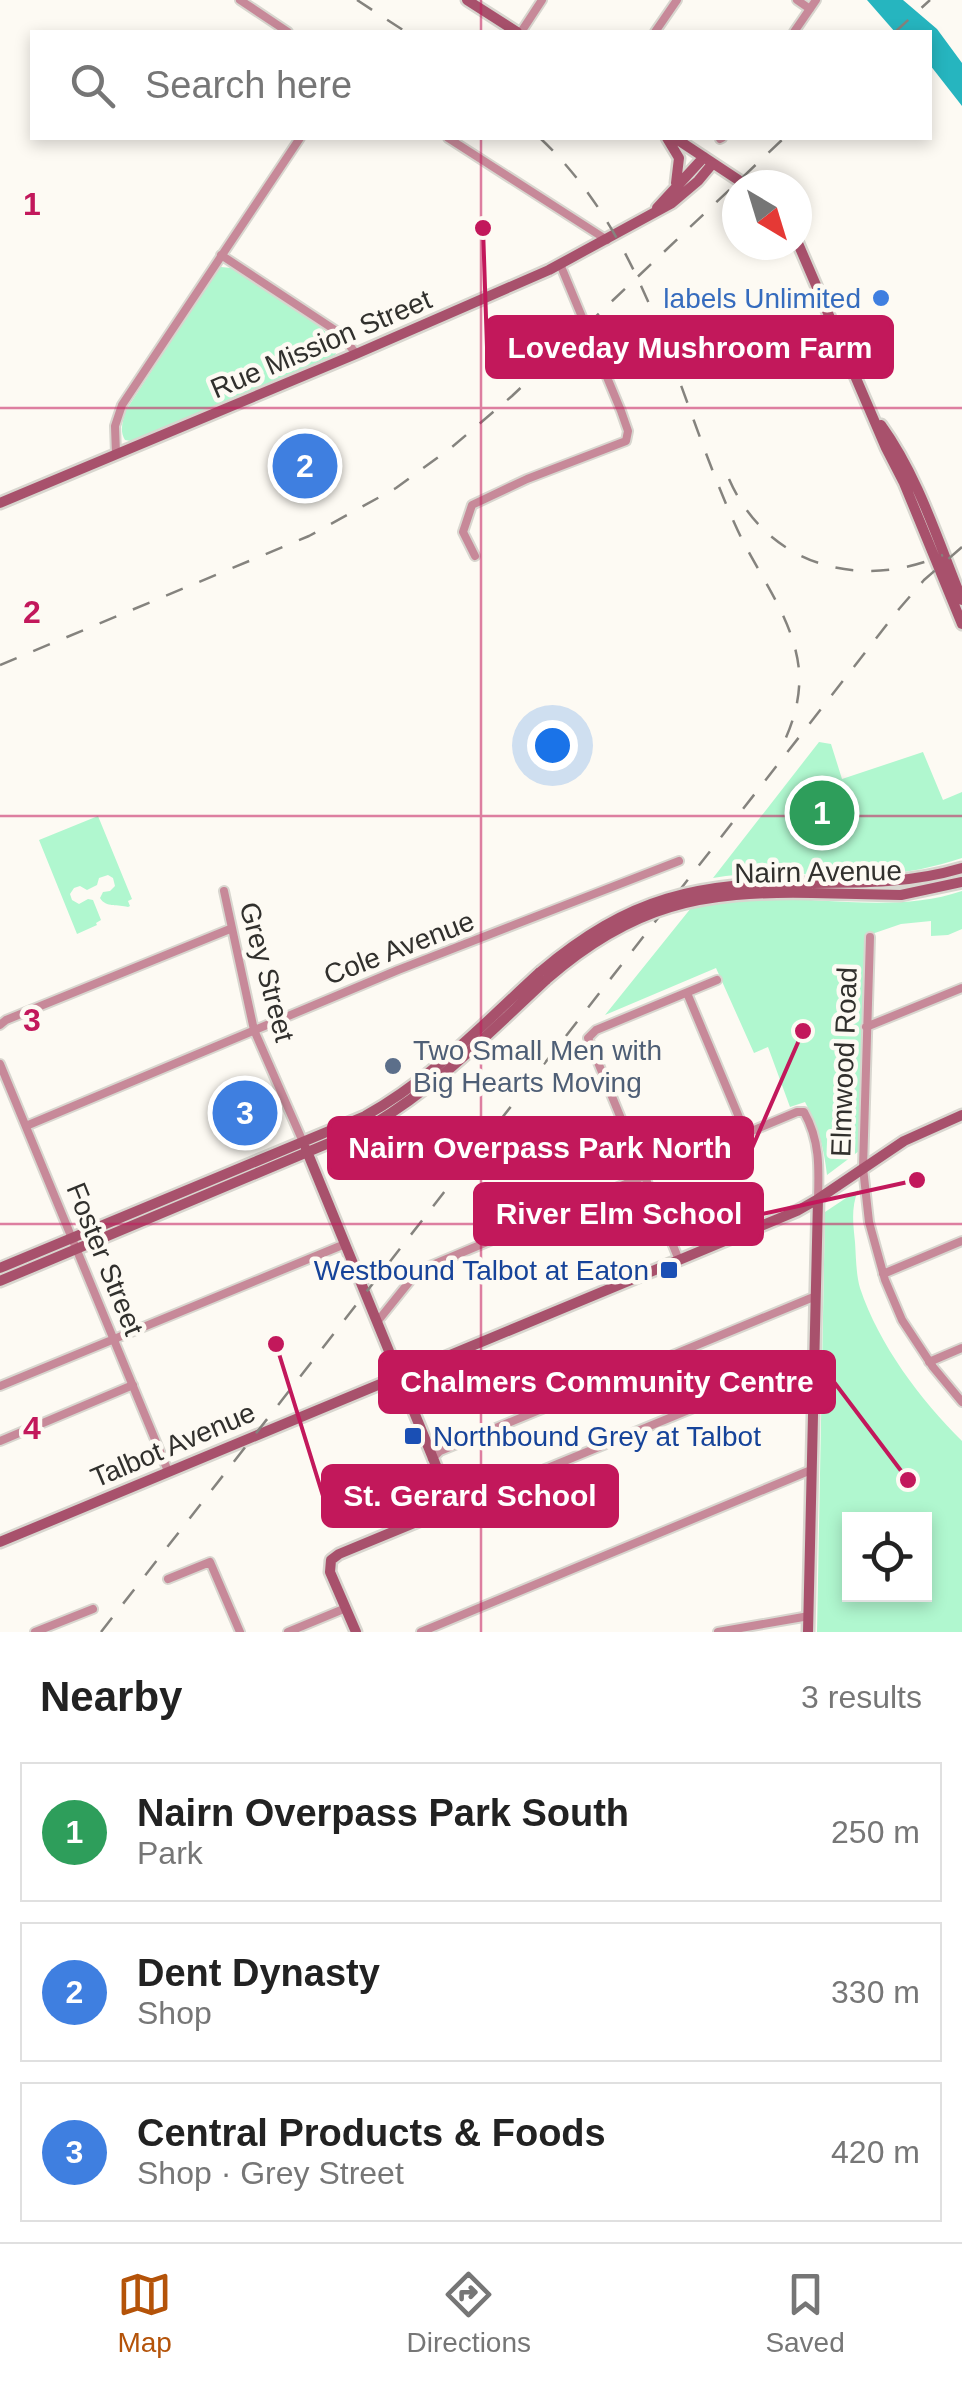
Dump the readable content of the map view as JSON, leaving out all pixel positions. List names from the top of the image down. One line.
{"streets":{"street":["Rue Mission Street","Nairn Avenue","Cole Avenue","Grey Street","Elmwood Road","Foster Street","Talbot Avenue"]},"crossings":[["Nairn Avenue","Grey Street"],["Nairn Avenue","Foster Street"],["Cole Avenue","Grey Street"],["Cole Avenue","Foster Street"],["Grey Street","Talbot Avenue"],["Elmwood Road","Talbot Avenue"],["Foster Street","Talbot Avenue"]],"places":{"other":["Loveday Mushroom Farm","labels Unlimited","Nairn Overpass Park North","Two Small Men with Big Hearts Moving","River Elm School","St. Gerard School","Chalmers Community Centre"],"transit":["Westbound Talbot at Eaton","Northbound Grey at Talbot"]},"north":"bottom right","page":{"search":"Search here","pins":["2","1","3"],"heading":["Nearby","3 results"],"list":[{"mark":"1","name":"Nairn Overpass Park South","note":"Park","value":"250 m"},{"mark":"2","name":"Dent Dynasty","note":"Shop","value":"330 m"},{"mark":"3","name":"Central Products & Foods","note":"Shop · Grey Street","value":"420 m"}],"nav":["Map","Directions","Saved"]},"grid":{"rows":["1","2","3","4"]}}
